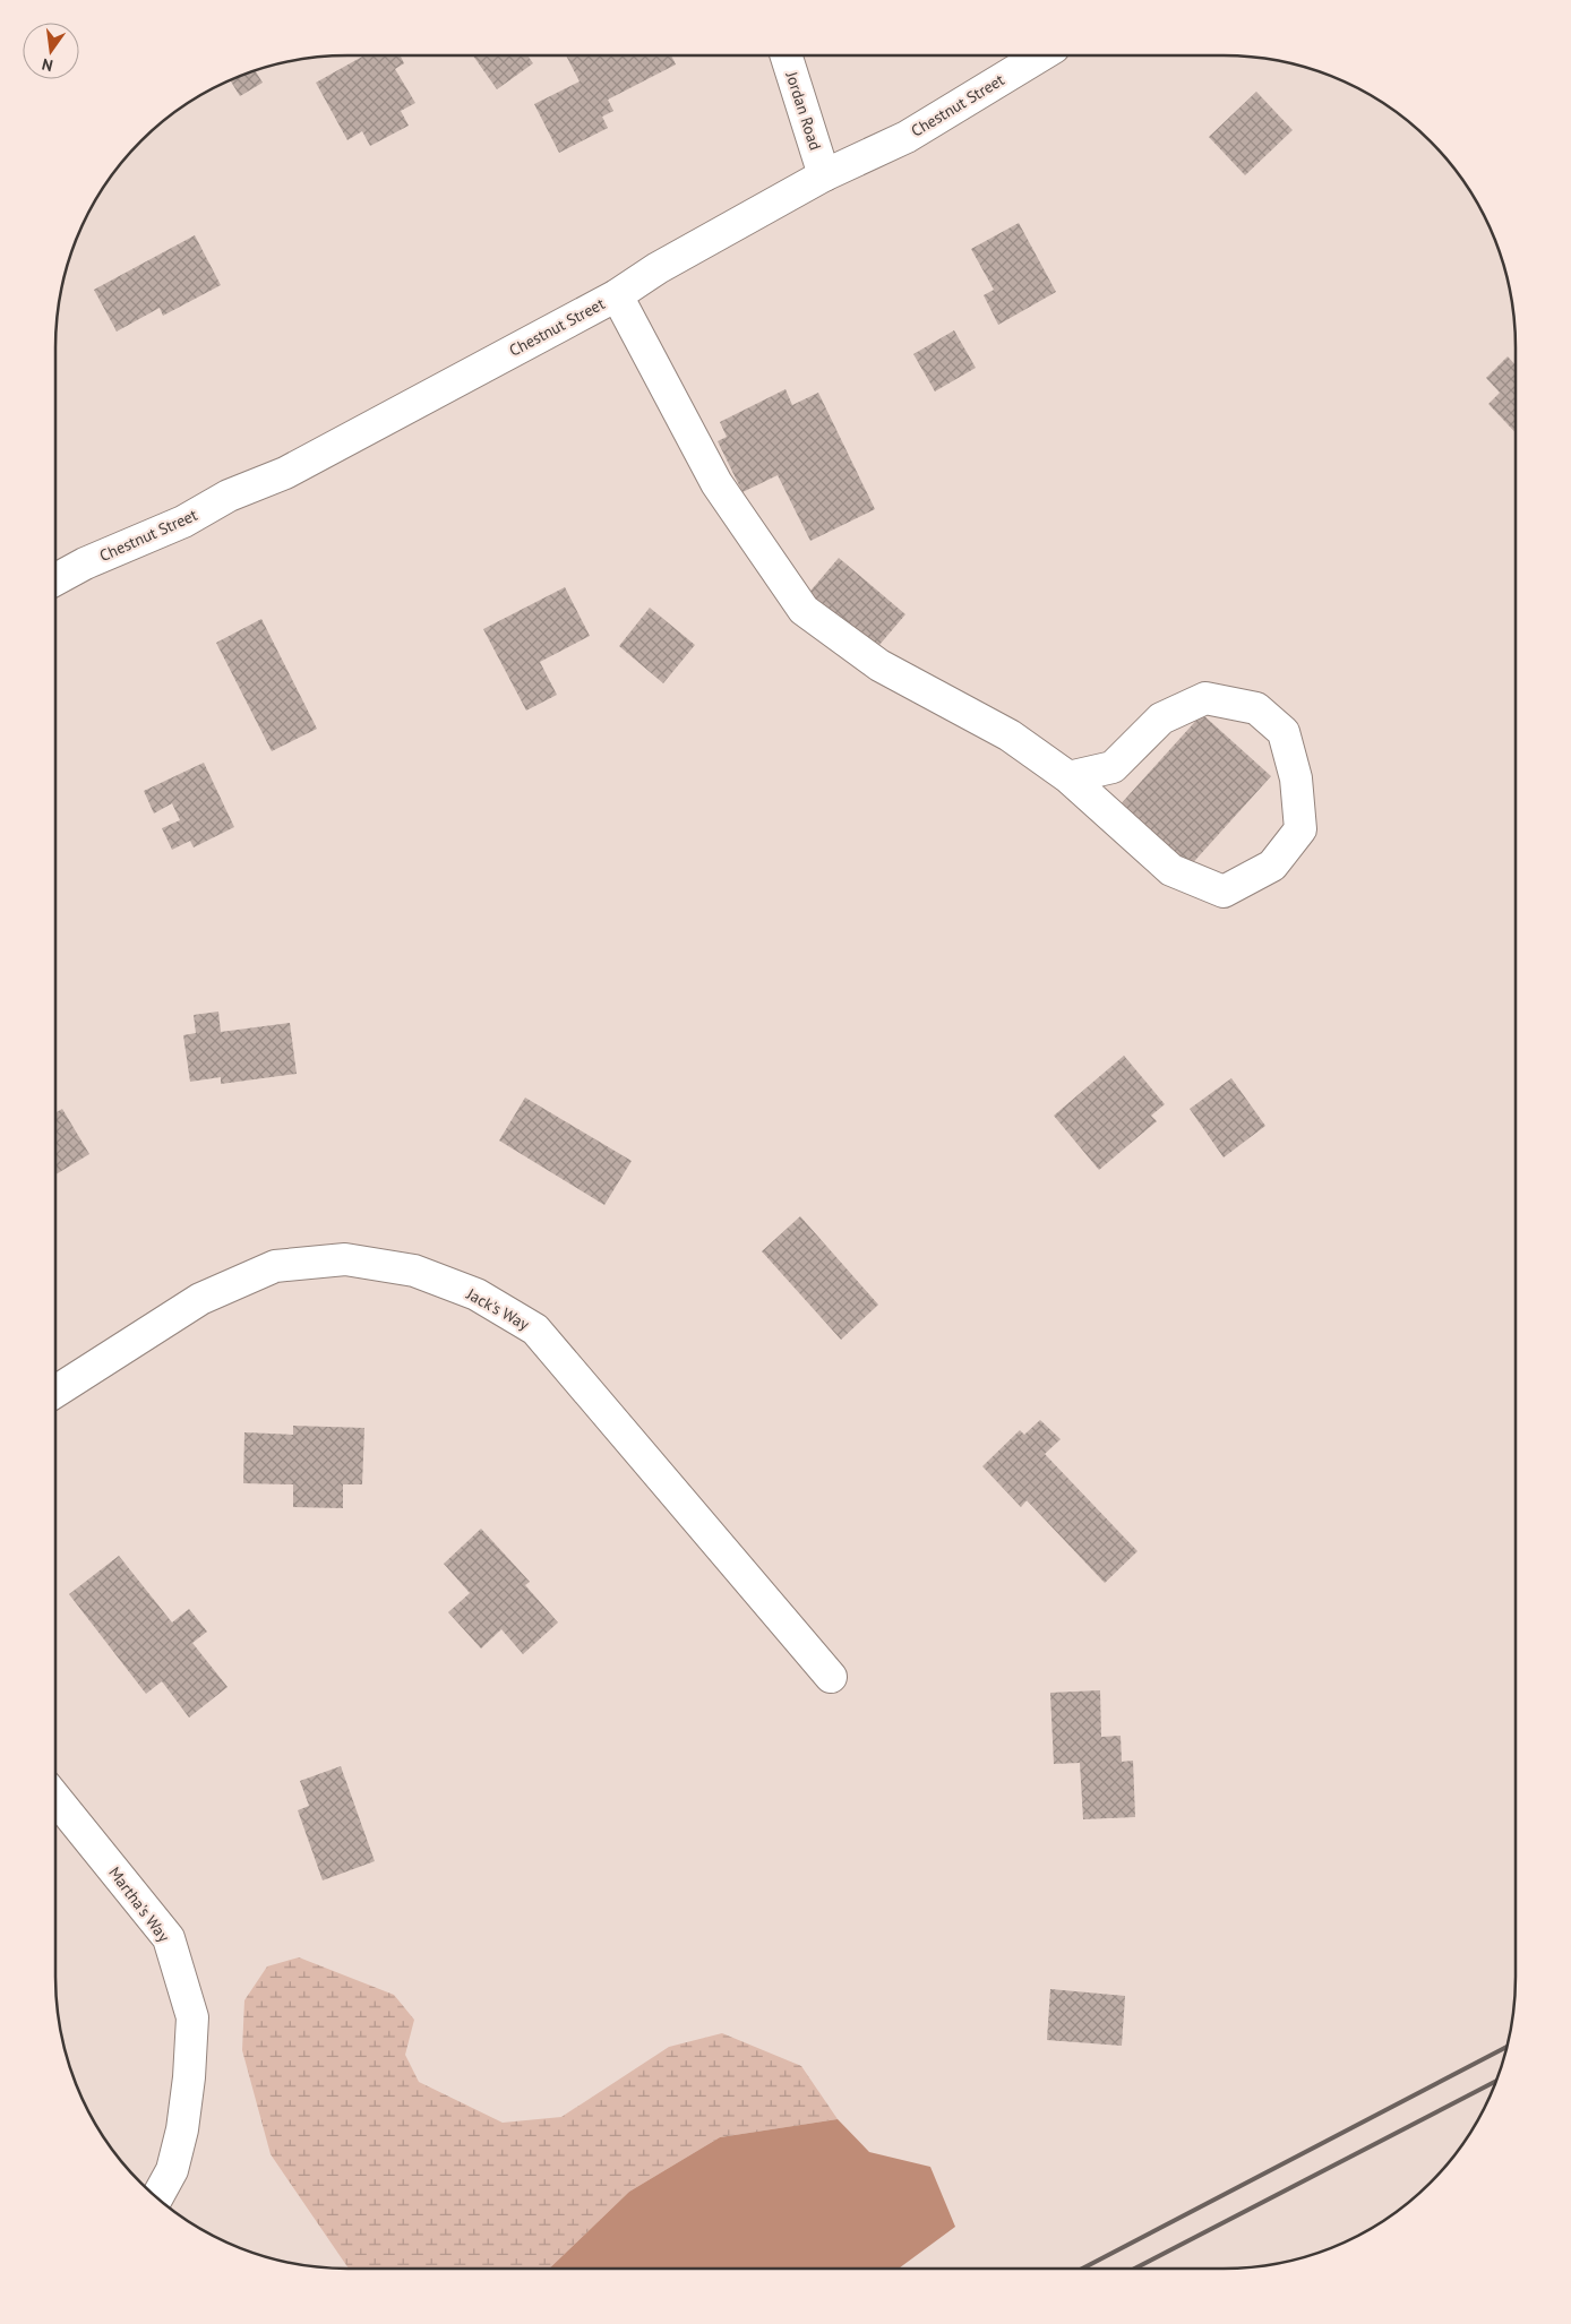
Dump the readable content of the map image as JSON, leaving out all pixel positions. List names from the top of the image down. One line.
{"streets":{"street":["Chestnut Street","Jordan Road","Jack's Way","Martha's Way"]},"crossings":[["Chestnut Street","Jordan Road"]],"north":"bottom"}
